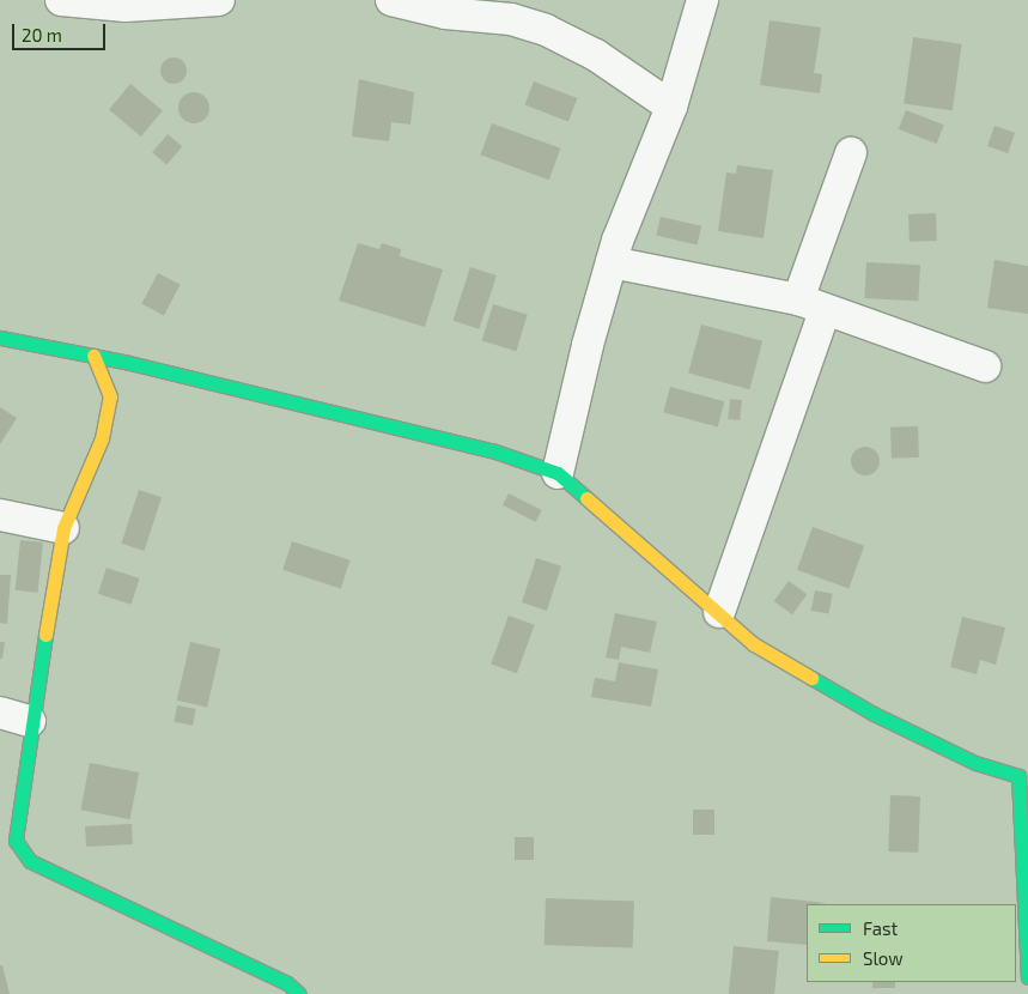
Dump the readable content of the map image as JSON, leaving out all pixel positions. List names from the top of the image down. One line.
{"legend":["Fast","Slow"],"scale_bar":"20 m"}
